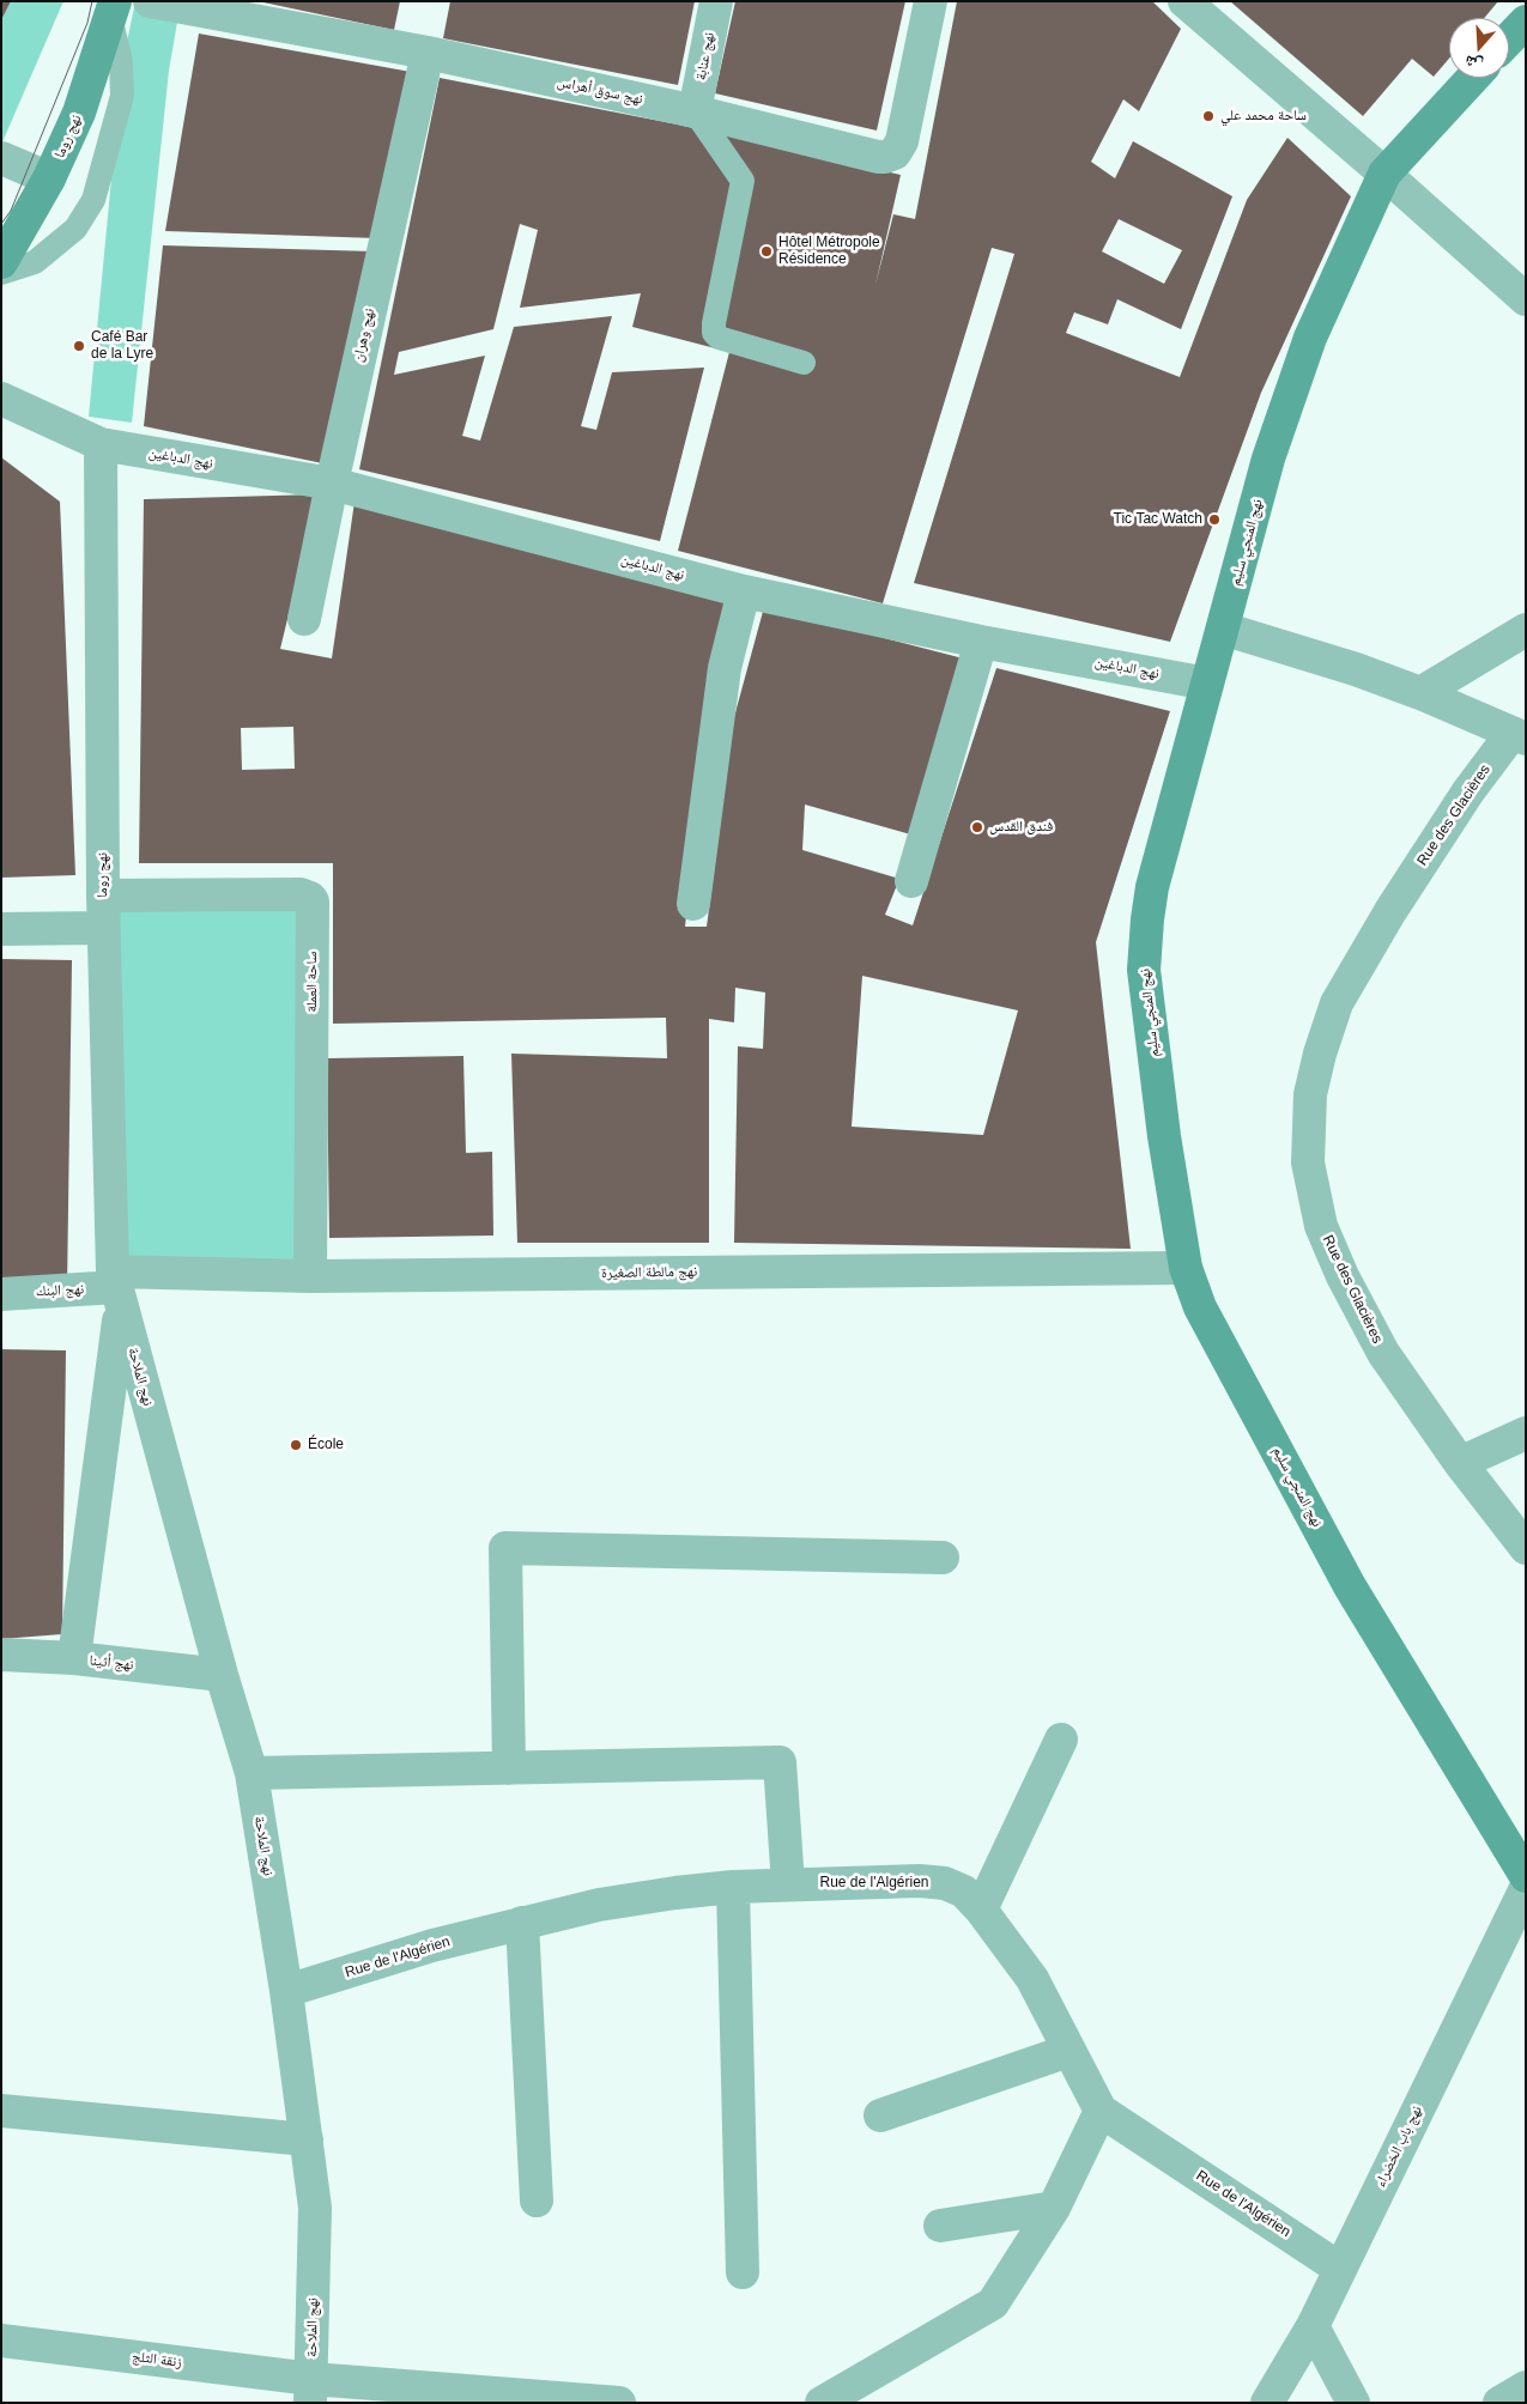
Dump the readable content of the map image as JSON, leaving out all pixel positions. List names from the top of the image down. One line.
{"streets":{"main road":["نهج روما","نهج المنجي سليم"],"street":["نهج عنابة","نهج سوق أهراس","نهج وهران","نهج الدباغين","Rue des Glacières","ساحة العملة","نهج مالطة الصغيرة","نهج البنك","نهج الملاحة","نهج أثينا","Rue de l'Algérien","نهج باب الخضراء","زنقة الثلج"]},"crossings":[["نهج عنابة","نهج سوق أهراس"],["نهج سوق أهراس","نهج وهران"],["نهج روما","نهج الدباغين"],["نهج روما","ساحة العملة"],["نهج روما","نهج مالطة الصغيرة"],["نهج روما","نهج البنك"],["نهج روما","نهج الملاحة"],["نهج وهران","نهج الدباغين"],["نهج الدباغين","نهج المنجي سليم"],["نهج المنجي سليم","نهج مالطة الصغيرة"],["ساحة العملة","نهج مالطة الصغيرة"],["نهج مالطة الصغيرة","نهج البنك"],["نهج مالطة الصغيرة","نهج الملاحة"],["نهج البنك","نهج الملاحة"],["نهج الملاحة","نهج أثينا"],["نهج الملاحة","Rue de l'Algérien"],["نهج الملاحة","زنقة الثلج"],["Rue de l'Algérien","نهج باب الخضراء"]],"places":["ساحة محمد علي","Hôtel Métropole Résidence","Café Bar de la Lyre","Tic Tac Watch","فندق القدس","École"],"north":"bottom"}
